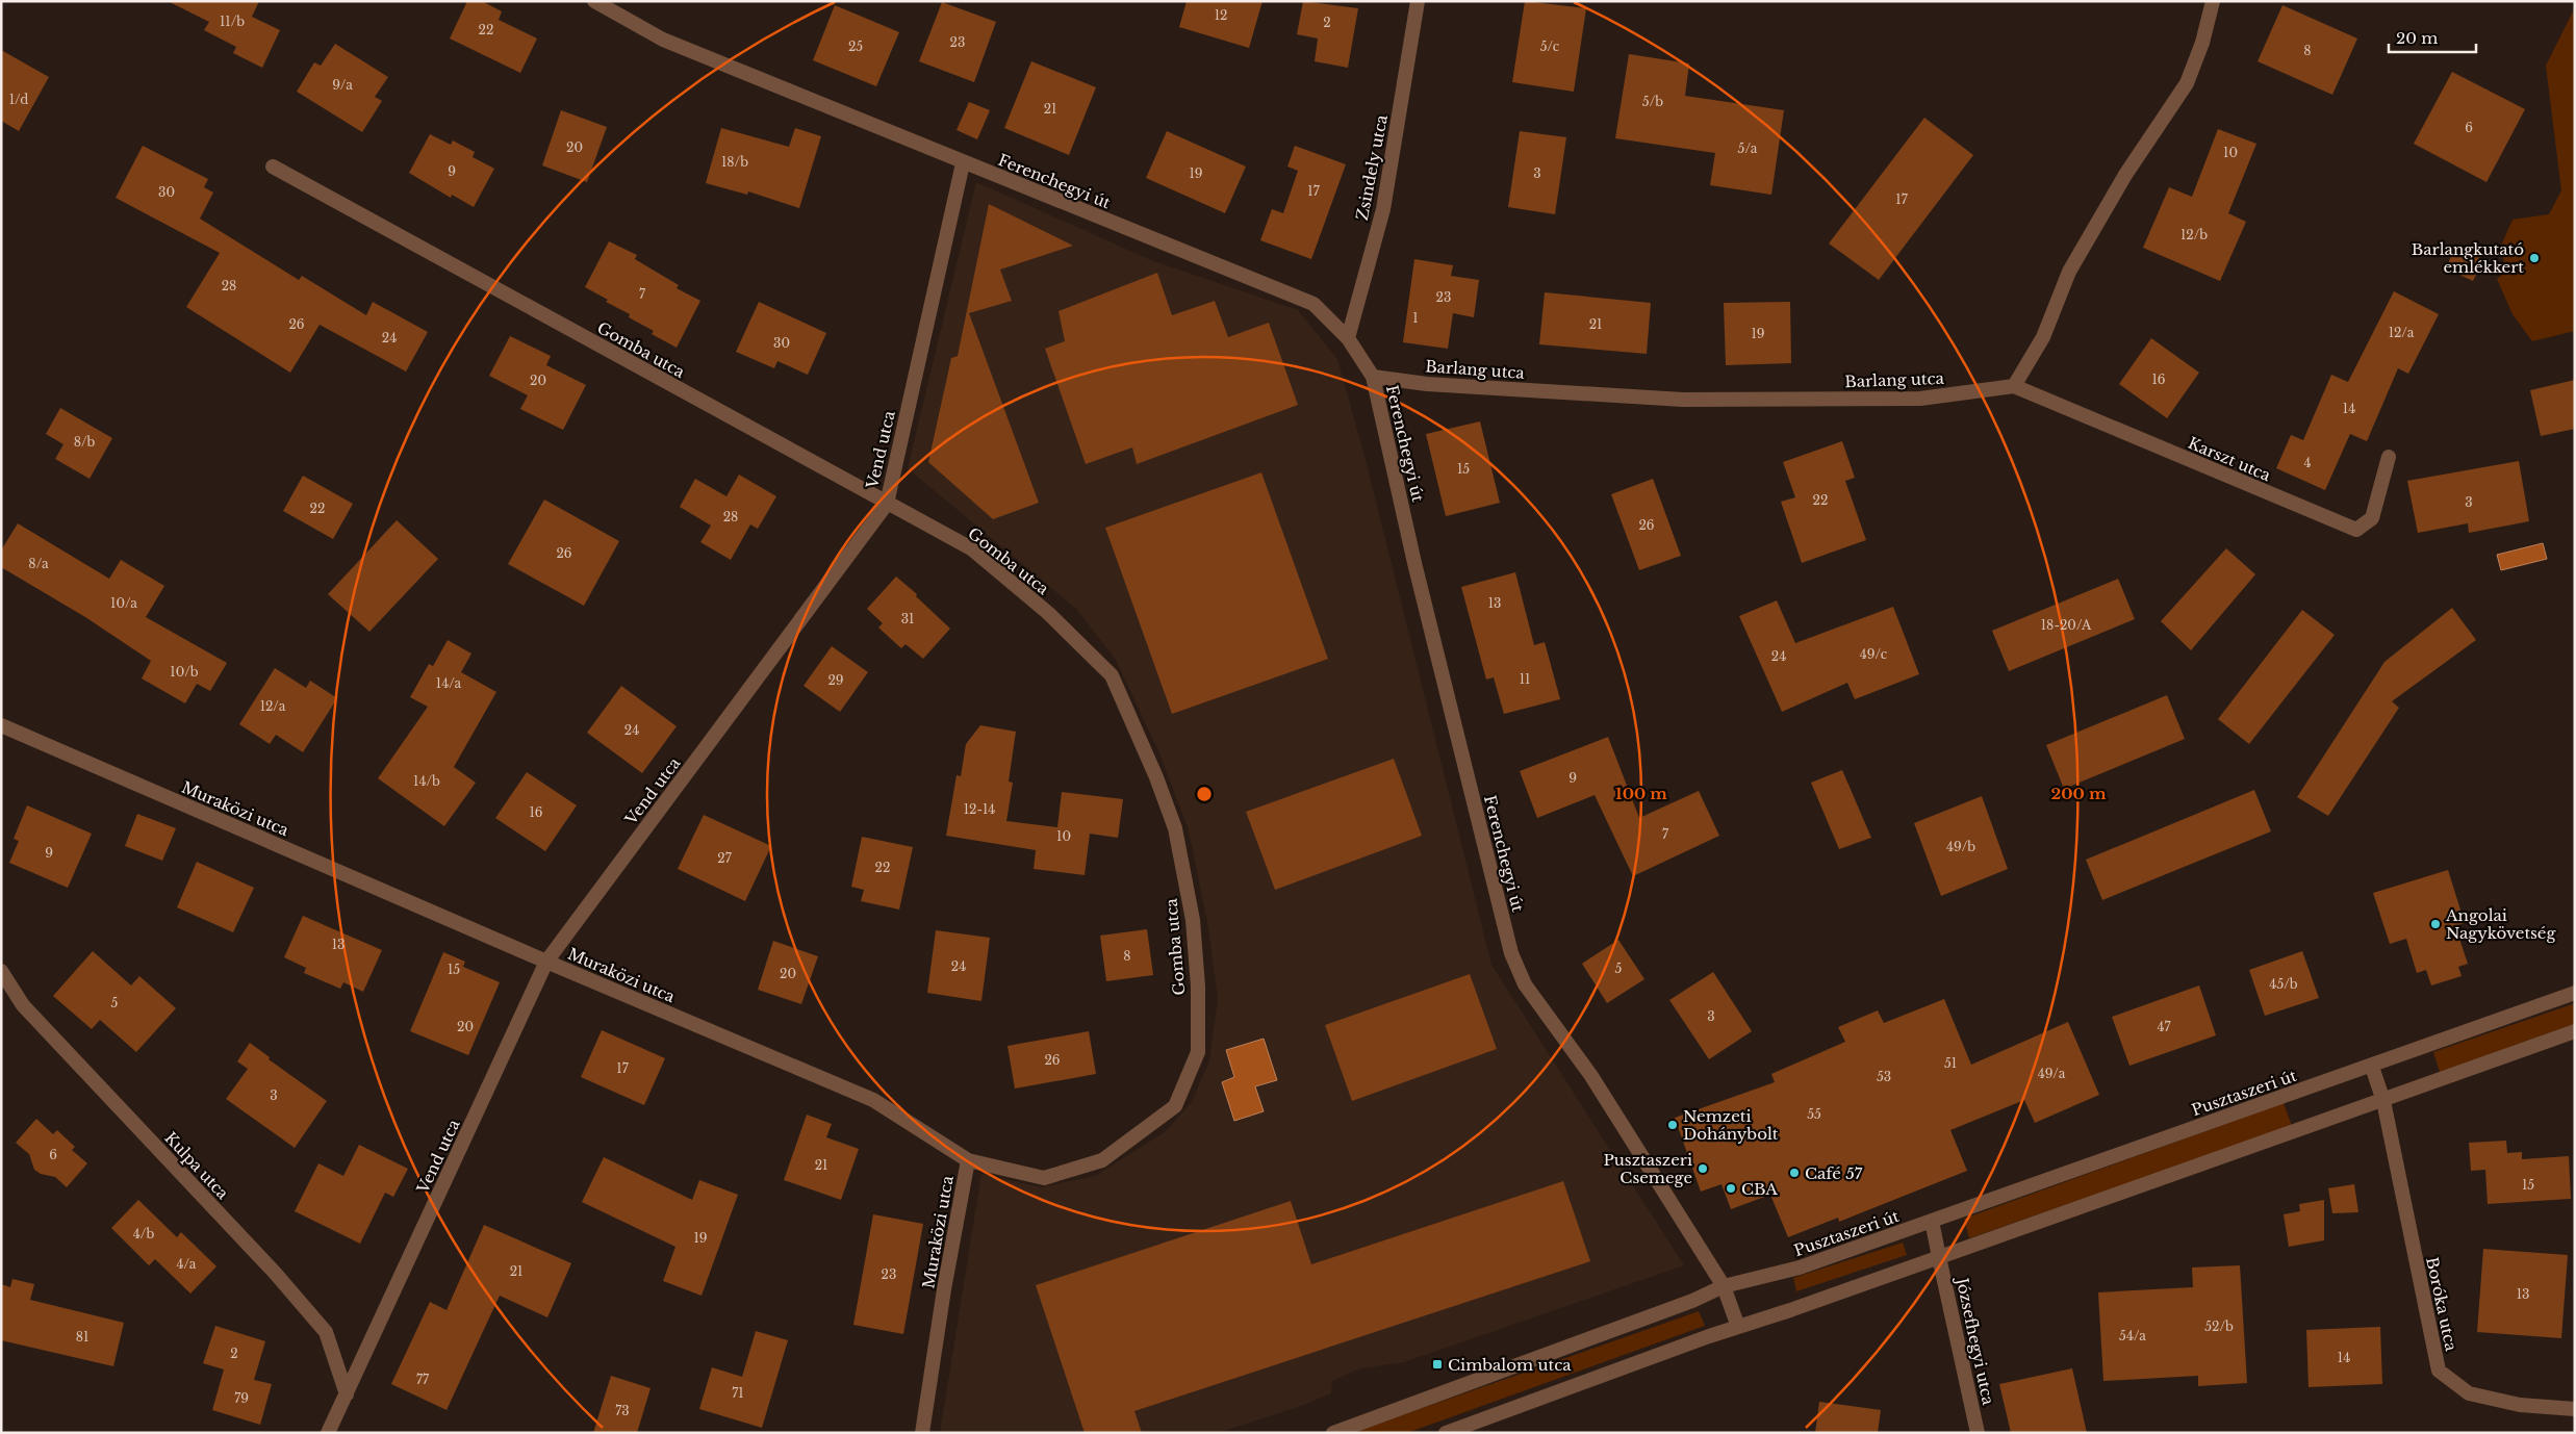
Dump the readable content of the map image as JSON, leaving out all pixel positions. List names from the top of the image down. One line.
{"streets":{"street":["Zsindely utca","Ferenchegyi út","Gomba utca","Barlang utca","Vend utca","Karszt utca","Muraközi utca","Pusztaszeri út","Kulpa utca","Boróka utca","Józsefhegyi utca"]},"crossings":[["Zsindely utca","Ferenchegyi út"],["Ferenchegyi út","Barlang utca"],["Ferenchegyi út","Vend utca"],["Ferenchegyi út","Pusztaszeri út"],["Gomba utca","Vend utca"],["Gomba utca","Muraközi utca"],["Barlang utca","Karszt utca"],["Vend utca","Muraközi utca"],["Vend utca","Kulpa utca"],["Pusztaszeri út","Józsefhegyi utca"]],"places":{"other":["Barlangkutató emlékkert","Angolai Nagykövetség","Nemzeti Dohánybolt","Pusztaszeri Csemege","Café 57","CBA"],"transit":["Cimbalom utca"]},"house_numbers":["12","11/b","2","22","23","25","5/c","8","9/a","1/d","5/b","21","6","20","5/a","10","18/b","9","19","3","17","30","17","12/b","28","7","23","1","26","21","12/a","19","24","30","16","20","14","8/b","4","15","22","3","22","28","26","26","8/a","10/a","13","31","18-20/A","49/c","24","10/b","11","29","14/a","12/a","24","9","14/b","12-14","16","7","10","49/b","9","27","22","13","8","24","5","15","20","45/b","5","3","20","47","26","51","17","49/a","53","3","55","6","21","15","4/b","19","4/a","21","23","13","52/b","54/a","81","2","14","77","71","79","73"],"scale_bar":"20 m","rings":["100 m","200 m"]}
